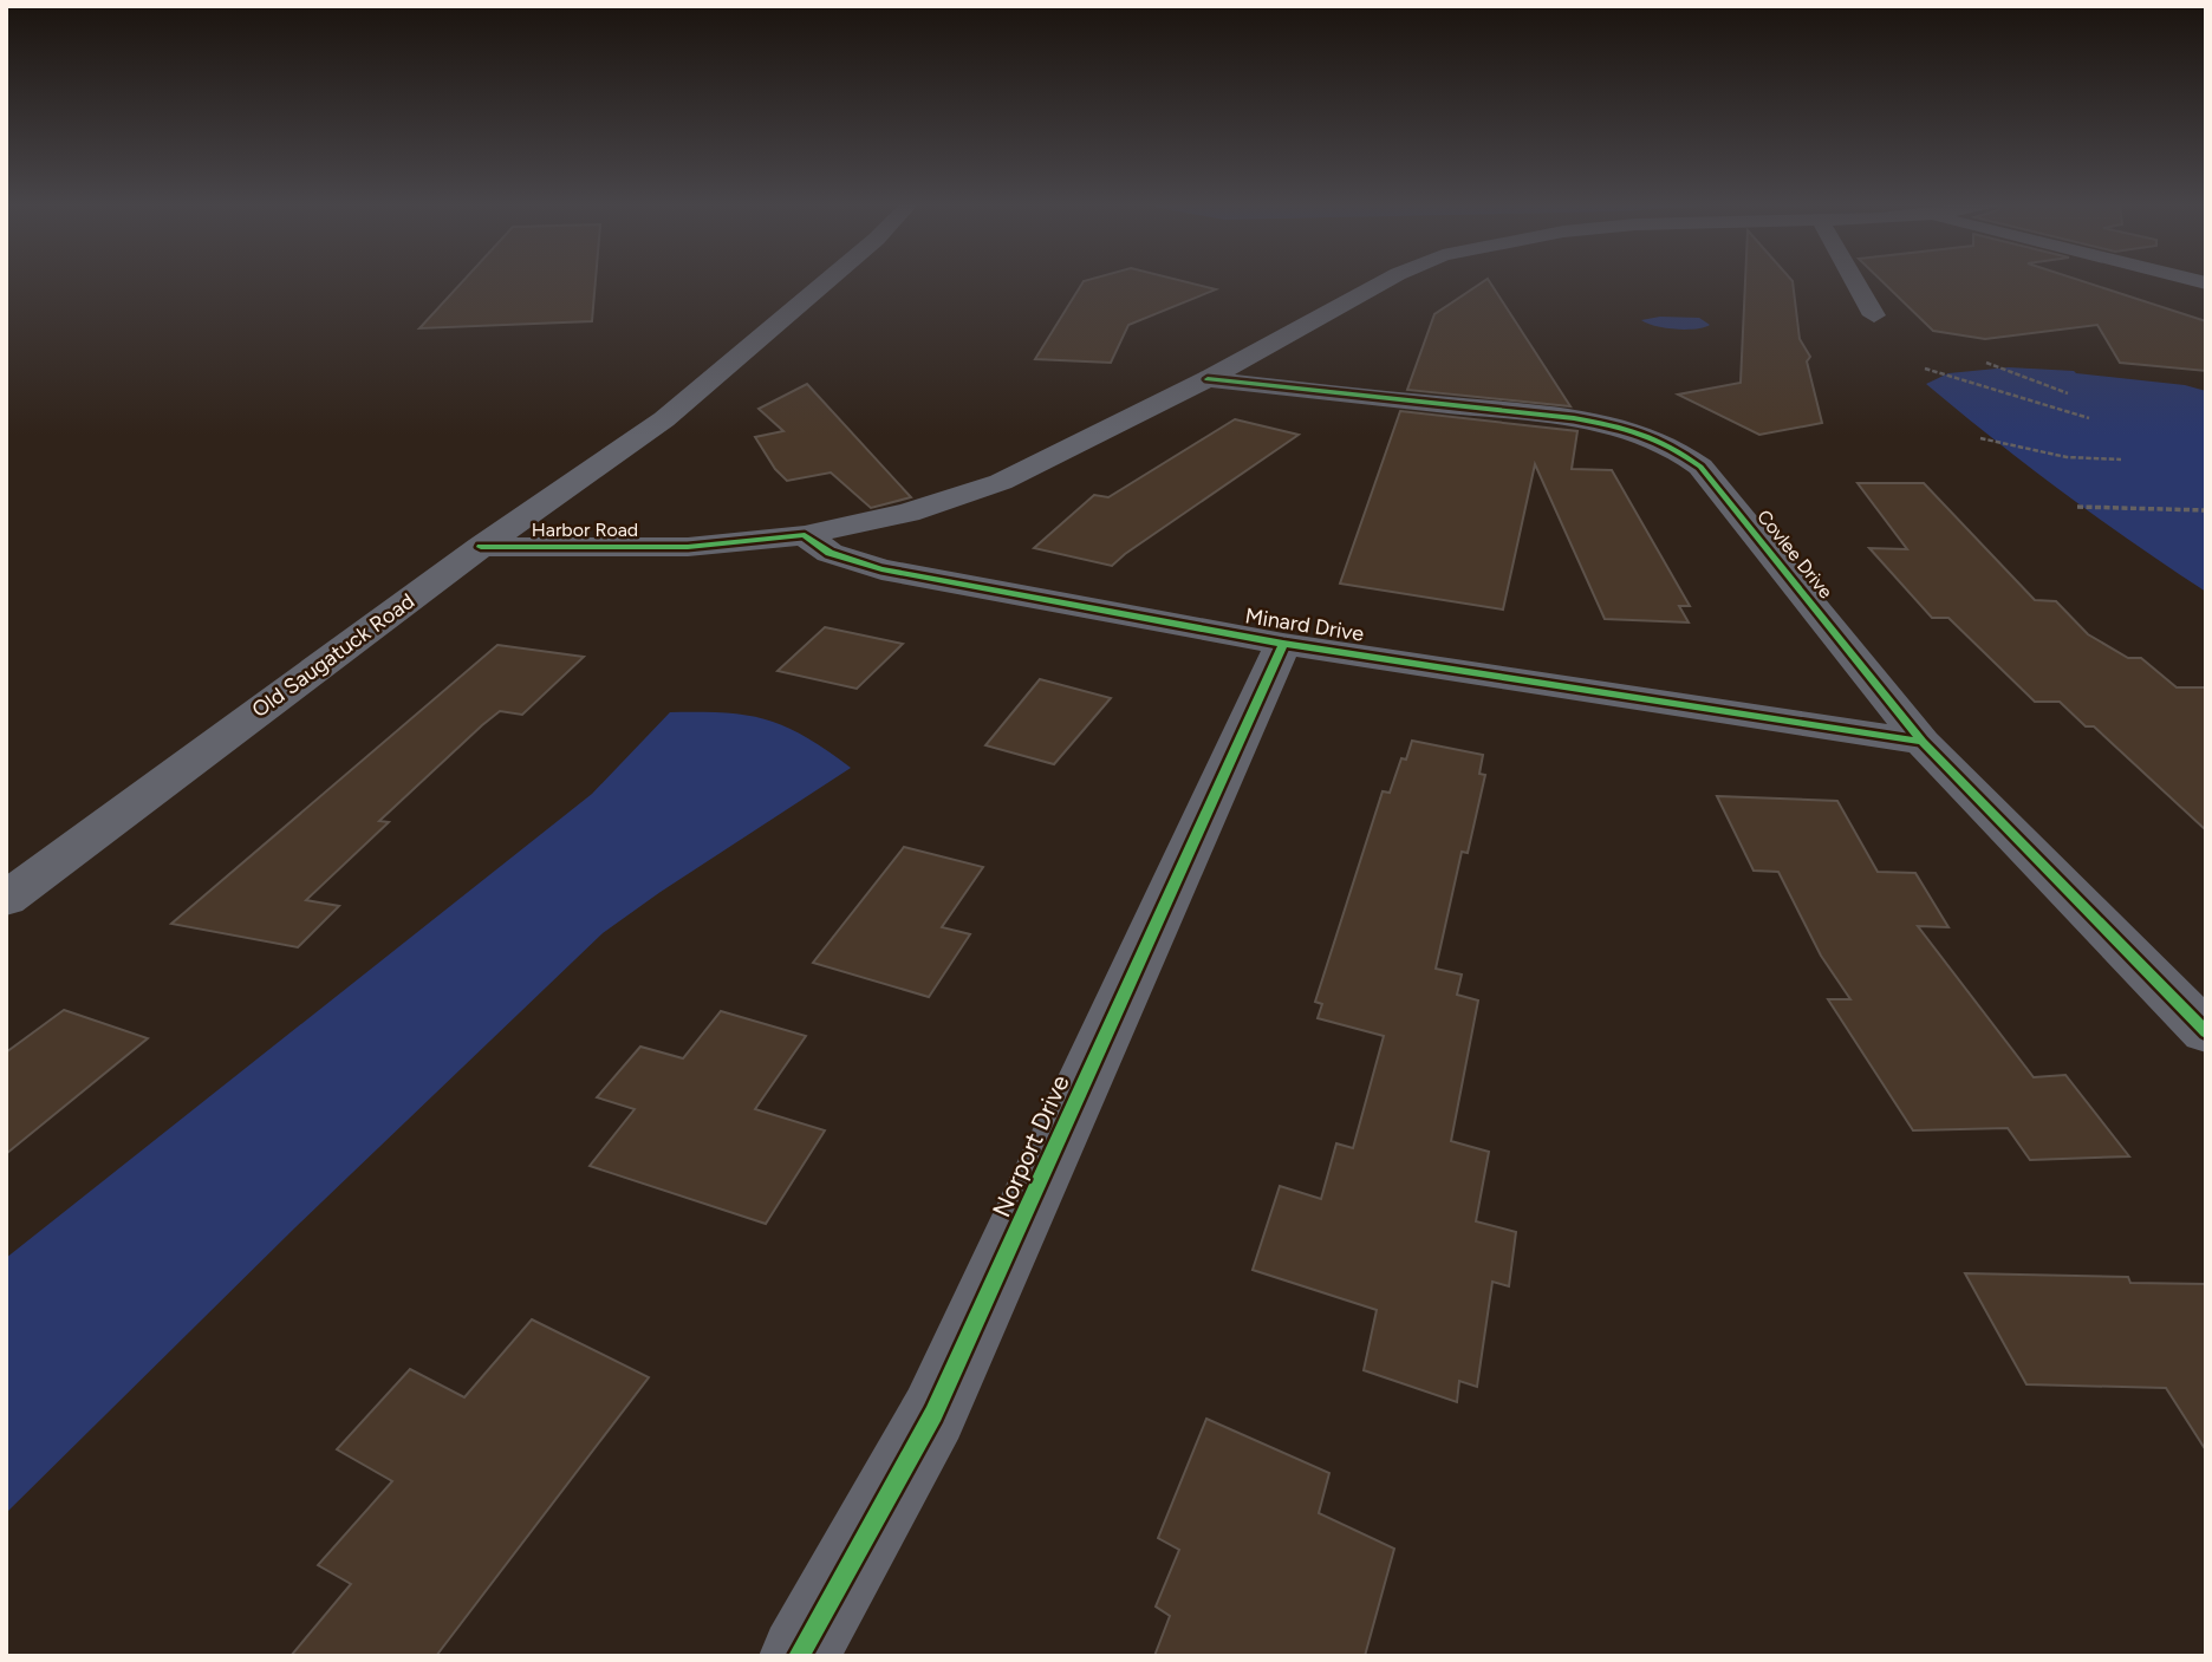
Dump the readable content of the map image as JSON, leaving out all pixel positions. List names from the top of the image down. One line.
{"streets":{"street":["Harbor Road","Covlee Drive","Minard Drive","Old Saugatuck Road","Norport Drive"]},"crossings":[["Harbor Road","Minard Drive"],["Harbor Road","Old Saugatuck Road"],["Covlee Drive","Minard Drive"],["Minard Drive","Norport Drive"]]}
